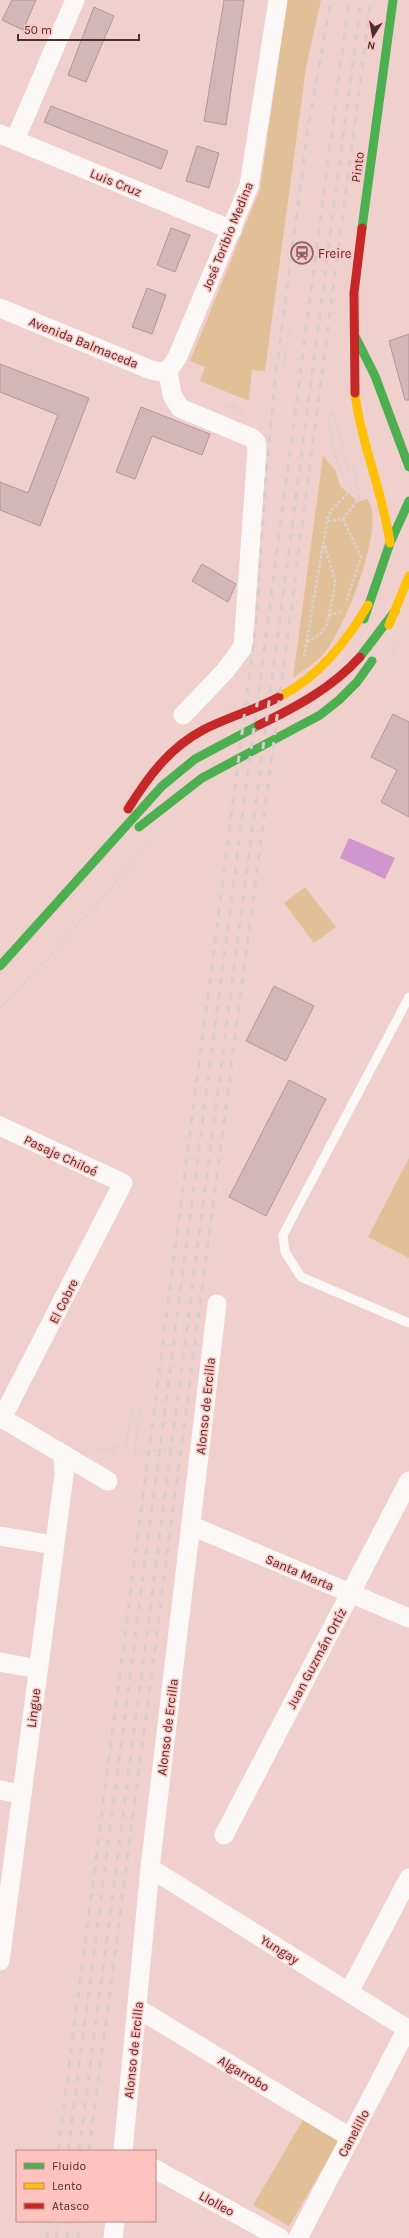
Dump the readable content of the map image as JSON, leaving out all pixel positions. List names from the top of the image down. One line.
{"streets":{"main road":["Pinto"],"street":["Luis Cruz","José Toribio Medina","Avenida Balmaceda","Pasaje Chiloé","El Cobre","Alonso de Ercilla","Santa Marta","Juan Guzmán Ortíz","Lingue","Yungay","Algarrobo","Canelillo","Llolleo"]},"crossings":[["Luis Cruz","José Toribio Medina"],["José Toribio Medina","Avenida Balmaceda"],["Pasaje Chiloé","El Cobre"],["Alonso de Ercilla","Santa Marta"],["Alonso de Ercilla","Yungay"],["Alonso de Ercilla","Algarrobo"],["Santa Marta","Juan Guzmán Ortíz"],["Yungay","Canelillo"],["Algarrobo","Canelillo"]],"places":{"station":["Freire"]},"legend":["Fluido","Lento","Atasco"],"scale_bar":"50 m","north":"bottom"}
